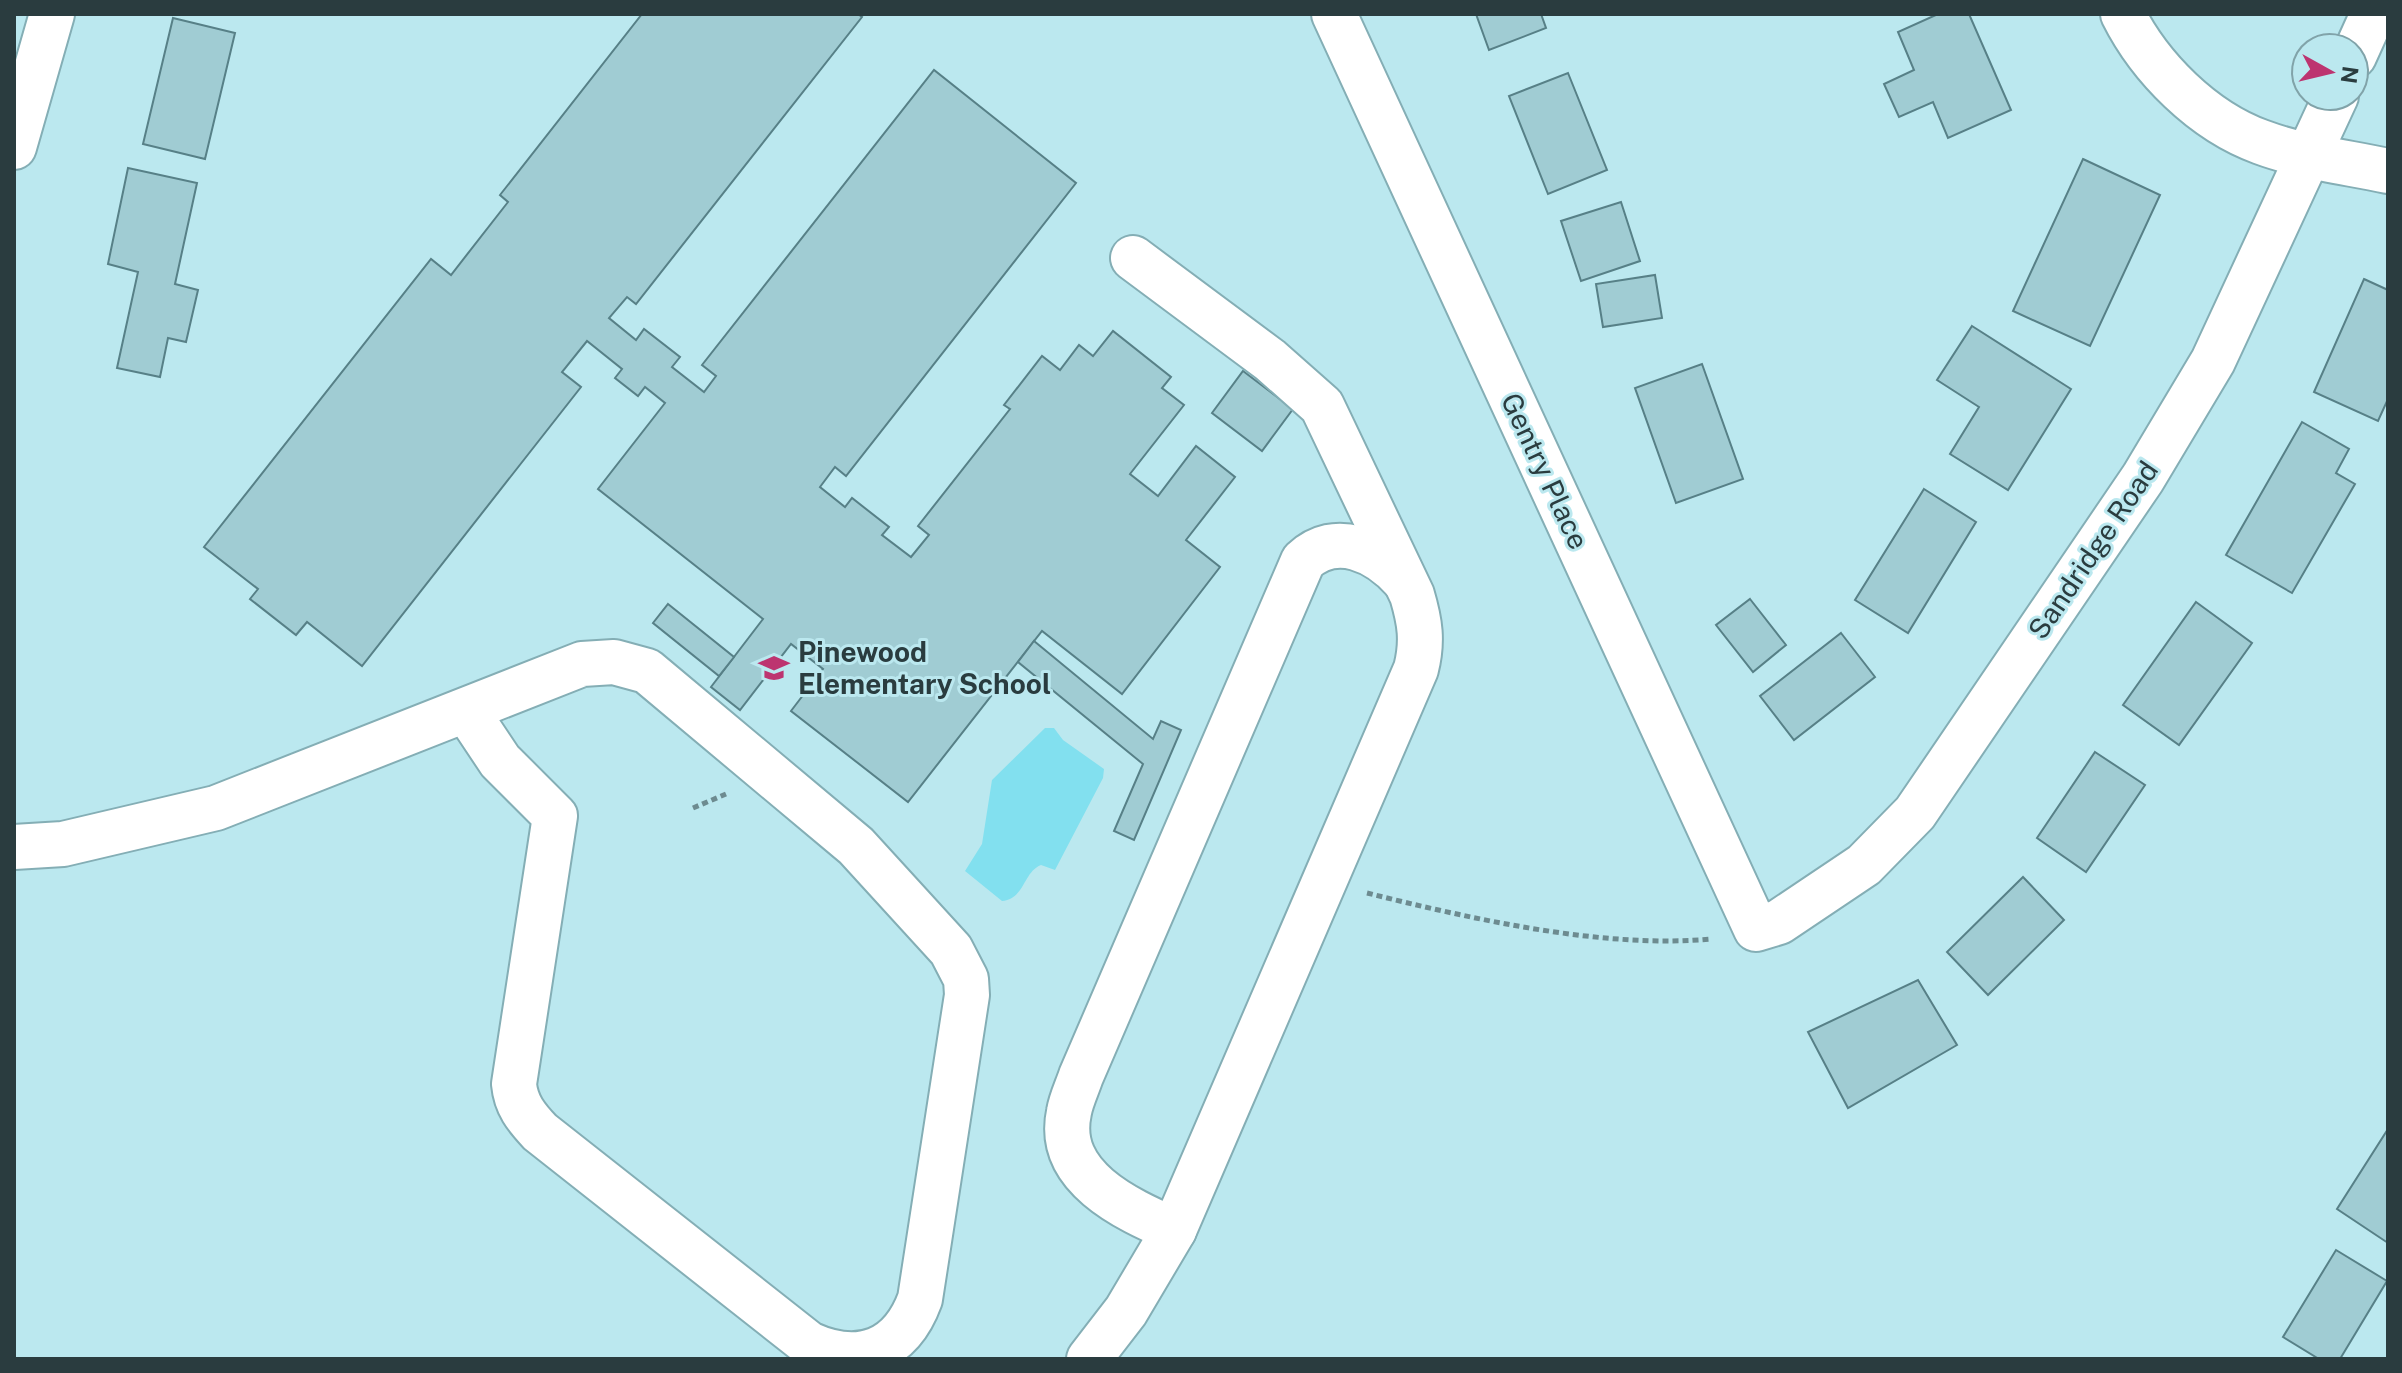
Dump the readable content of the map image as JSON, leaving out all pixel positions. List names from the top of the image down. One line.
{"streets":{"street":["Gentry Place","Sandridge Road"]},"crossings":[["Gentry Place","Sandridge Road"]],"places":{"school or university":["Pinewood Elementary School"]},"north":"right"}
